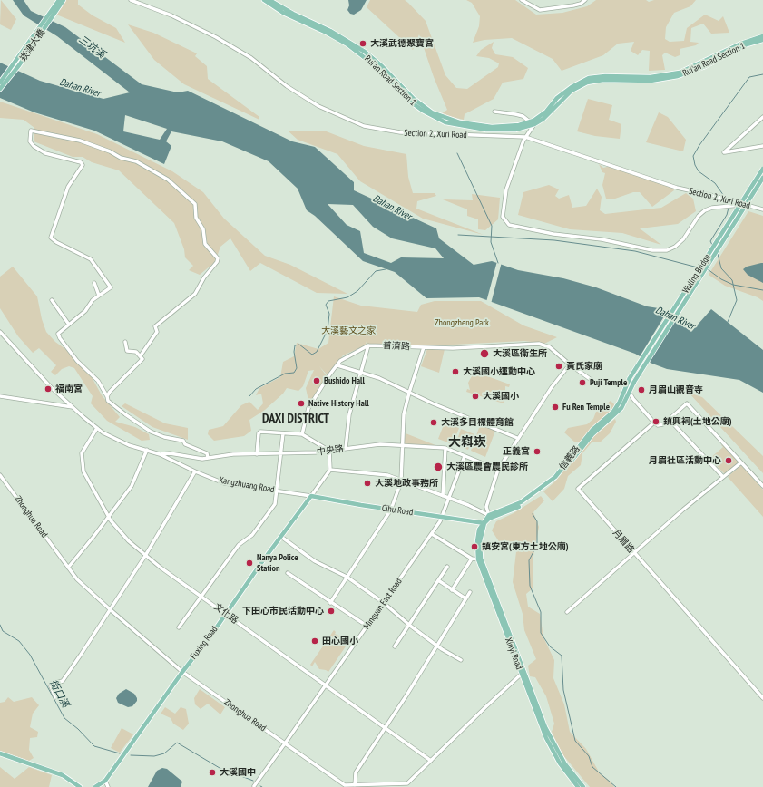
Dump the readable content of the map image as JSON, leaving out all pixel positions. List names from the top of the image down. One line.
{"streets":{"main road":["崁津大橋","Rui'an Road Section 1","Wuling Bridge","信義路","Cihu Road","Fuxing Road","Xinyi Road"],"street":["Section 2, Xuri Road","普濟路","中央路","Kangzhuang Road","Zhonghua Road","月眉路","Minquan East Road","文化路"]},"crossings":[["Wuling Bridge","信義路"],["中央路","Kangzhuang Road"],["中央路","Minquan East Road"],["Kangzhuang Road","Cihu Road"],["Kangzhuang Road","文化路"],["Kangzhuang Road","Fuxing Road"],["Cihu Road","Minquan East Road"],["Cihu Road","Fuxing Road"],["Cihu Road","Xinyi Road"],["Zhonghua Road","Minquan East Road"],["Zhonghua Road","文化路"],["Zhonghua Road","Fuxing Road"],["Zhonghua Road","Xinyi Road"],["Minquan East Road","文化路"],["文化路","Fuxing Road"]],"districts":["DAXI DISTRICT","大嵙崁"],"water":["三坑溪","Dahan River","街口溪"],"parks":["Zhongzheng Park","大溪藝文之家"],"places":["大溪武德聚寶宮","大溪區衛生所","黃氏家廟","大溪國小運動中心","Bushido Hall","Puji Temple","福南宮","月眉山觀音寺","大溪國小","Native History Hall","Fu Ren Temple","鎮興祠(土地公廟)","大溪多目標體育館","正義宮","月眉社區活動中心","大溪區農會農民診所","大溪地政事務所","鎮安宮(東方土地公廟)","Nanya Police Station","下田心市民活動中心","田心國小","大溪國中"]}
